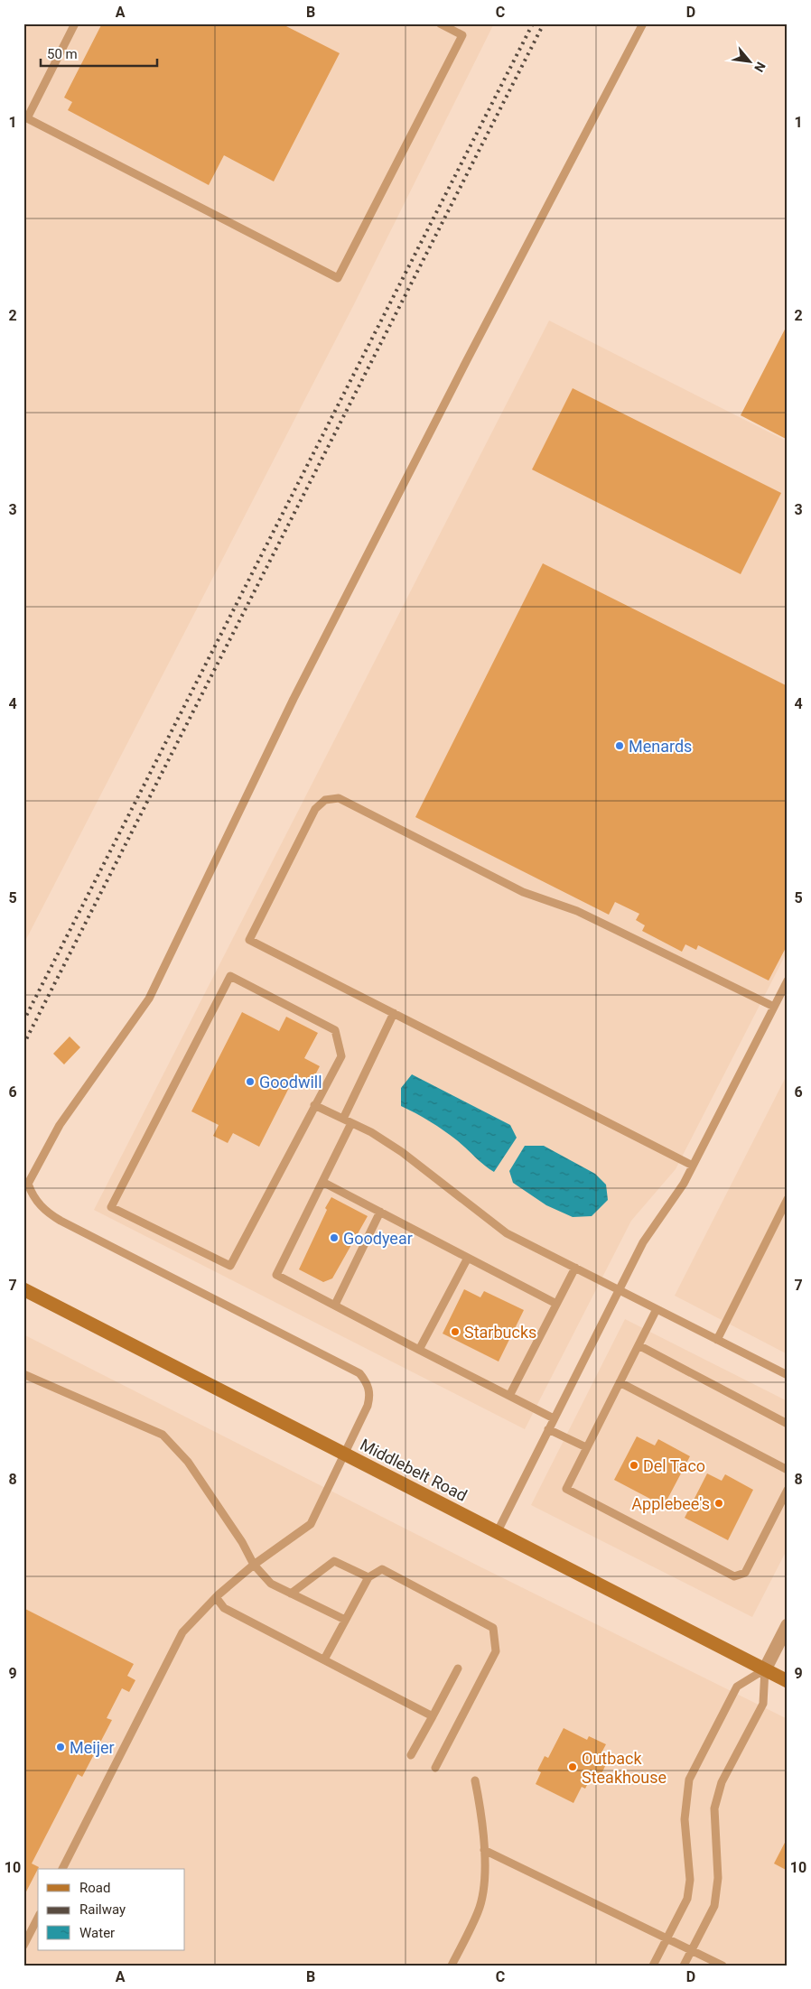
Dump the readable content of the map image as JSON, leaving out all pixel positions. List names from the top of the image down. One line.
{"streets":{"main road":["Middlebelt Road"]},"places":["Menards","Goodwill","Goodyear","Starbucks","Del Taco","Applebee's","Meijer","Outback Steakhouse"],"legend":["Road","Railway","Water"],"scale_bar":"50 m","north":"bottom right","grid":{"columns":["A","B","C","D"],"rows":["1","2","3","4","5","6","7","8","9","10"]}}
